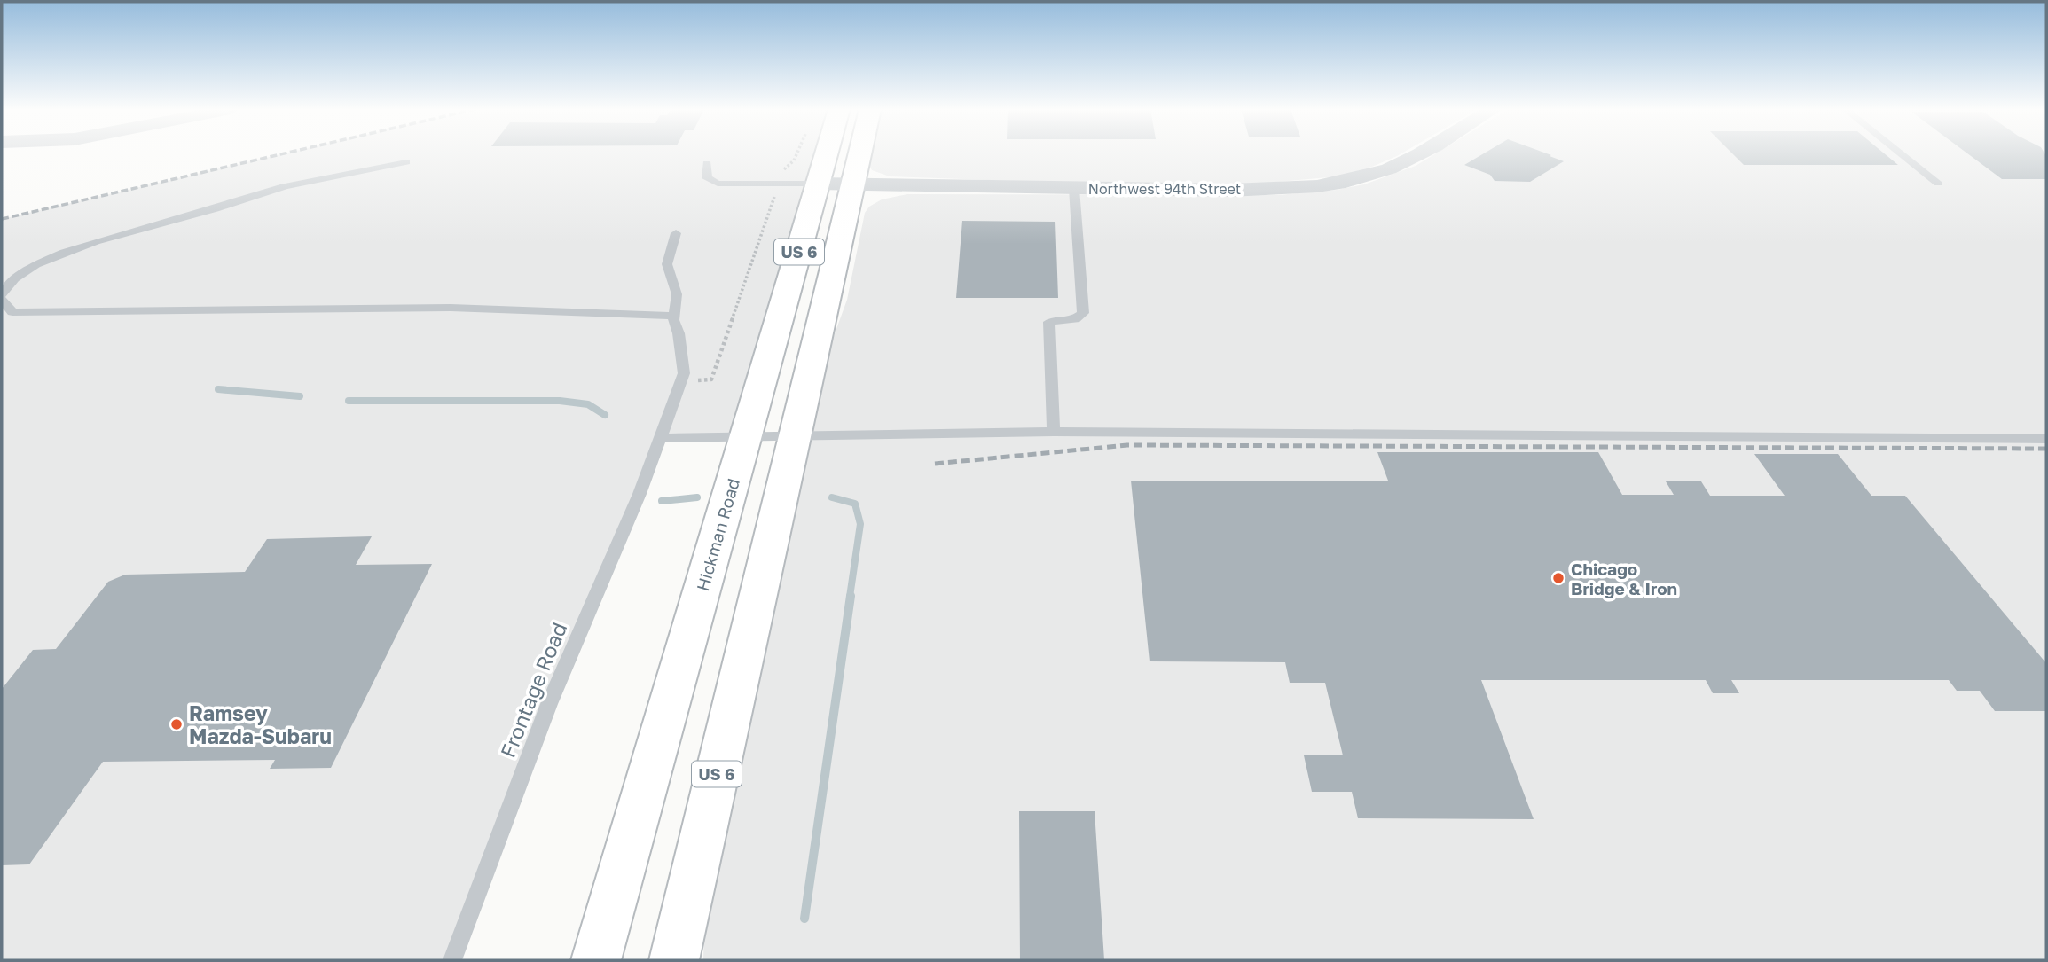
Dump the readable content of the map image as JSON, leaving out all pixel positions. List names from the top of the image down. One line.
{"streets":{"main road":["US 6","Hickman Road"],"street":["Northwest 94th Street"],"lane":["Frontage Road"]},"crossings":[["Northwest 94th Street","US 6"],["Northwest 94th Street","Hickman Road"]],"places":["Chicago Bridge & Iron","Ramsey Mazda-Subaru"]}
